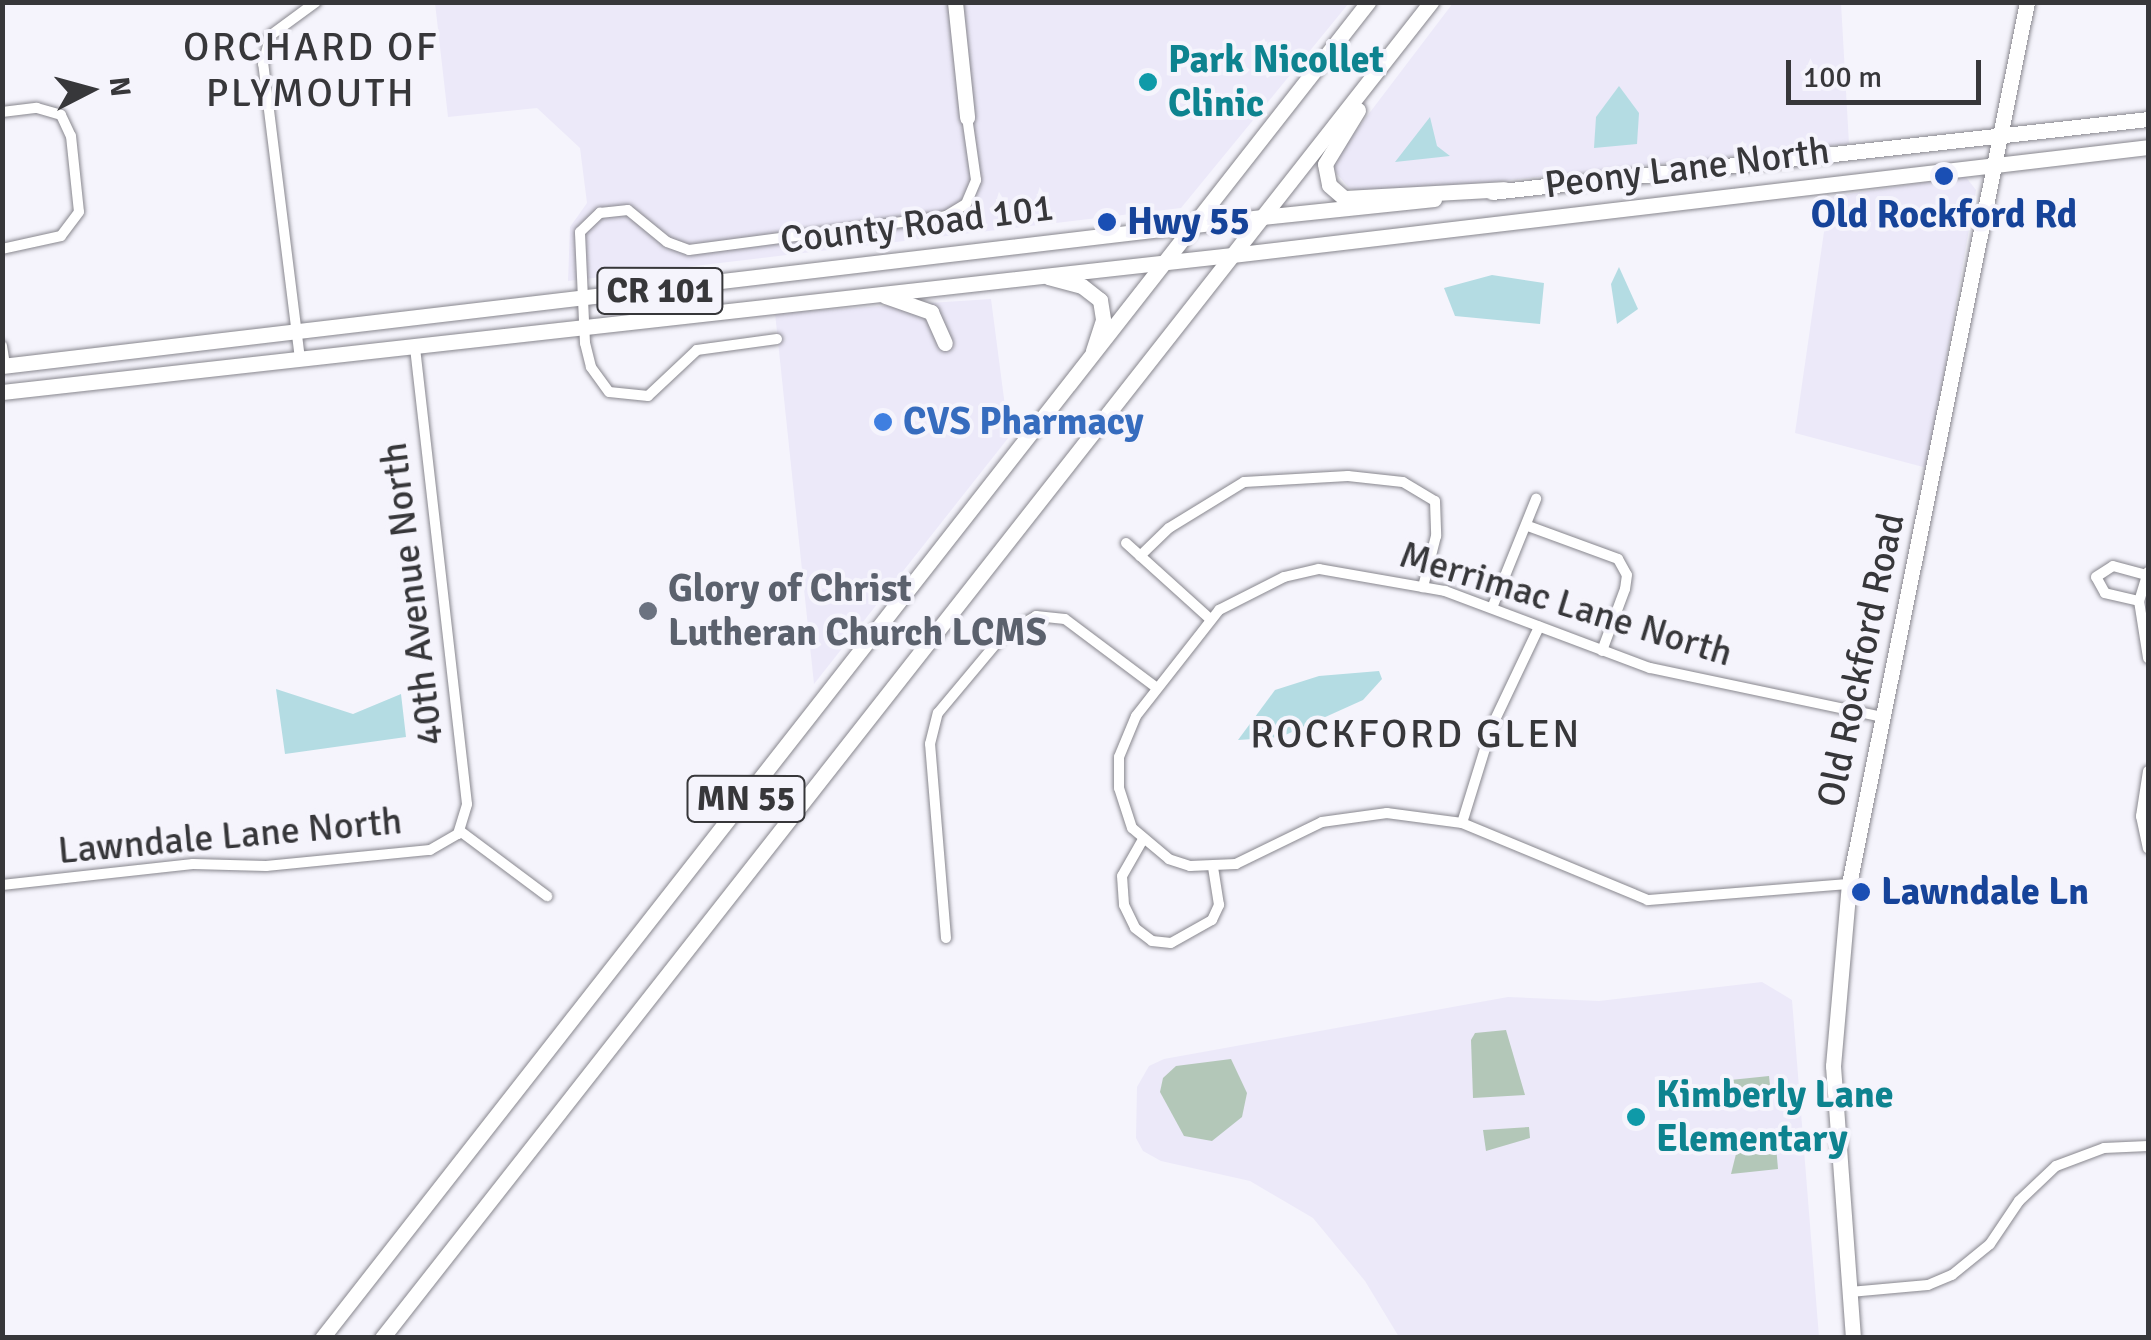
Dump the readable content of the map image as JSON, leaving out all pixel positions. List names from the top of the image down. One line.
{"streets":{"main road":["Peony Lane North","County Road 101","CR 101","Old Rockford Road","MN 55"],"street":["40th Avenue North","Merrimac Lane North","Lawndale Lane North"]},"crossings":[["Peony Lane North","County Road 101"],["Peony Lane North","Old Rockford Road"],["Peony Lane North","MN 55"],["County Road 101","40th Avenue North"],["County Road 101","MN 55"],["40th Avenue North","Lawndale Lane North"],["Merrimac Lane North","Old Rockford Road"]],"districts":["ORCHARD OF PLYMOUTH","ROCKFORD GLEN"],"places":["Park Nicollet Clinic","Old Rockford Rd","Hwy 55","CVS Pharmacy","Glory of Christ Lutheran Church LCMS","Lawndale Ln","Kimberly Lane Elementary"],"scale_bar":"100 m","north":"right"}
